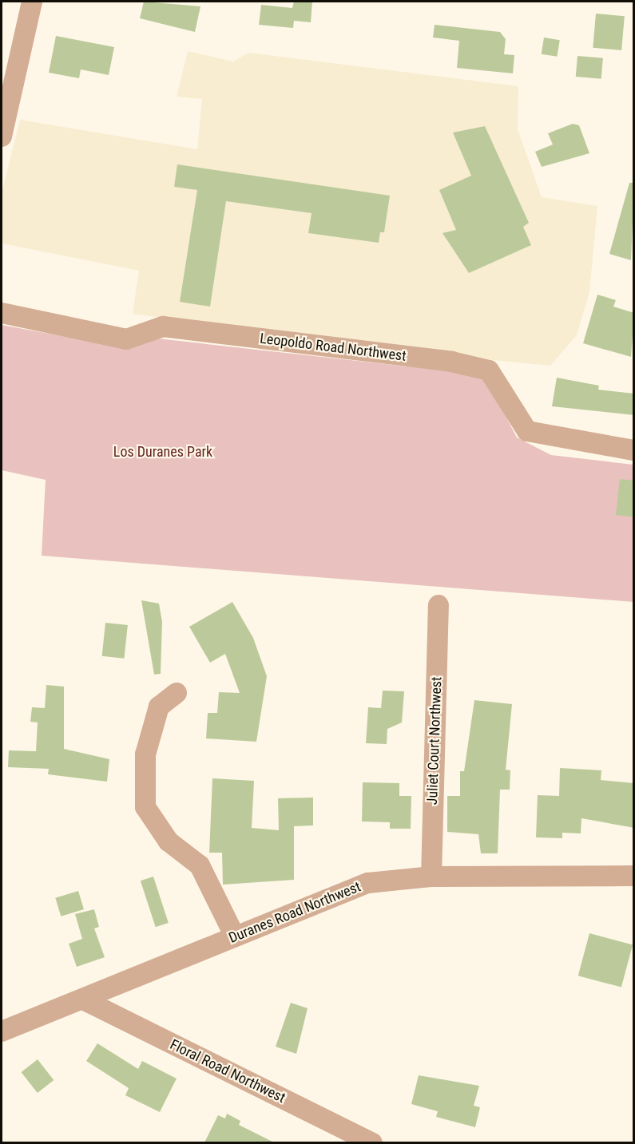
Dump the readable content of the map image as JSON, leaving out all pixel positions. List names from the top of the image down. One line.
{"streets":{"street":["Leopoldo Road Northwest","Juliet Court Northwest","Duranes Road Northwest","Floral Road Northwest"]},"crossings":[["Juliet Court Northwest","Duranes Road Northwest"],["Duranes Road Northwest","Floral Road Northwest"]],"parks":["Los Duranes Park"]}
